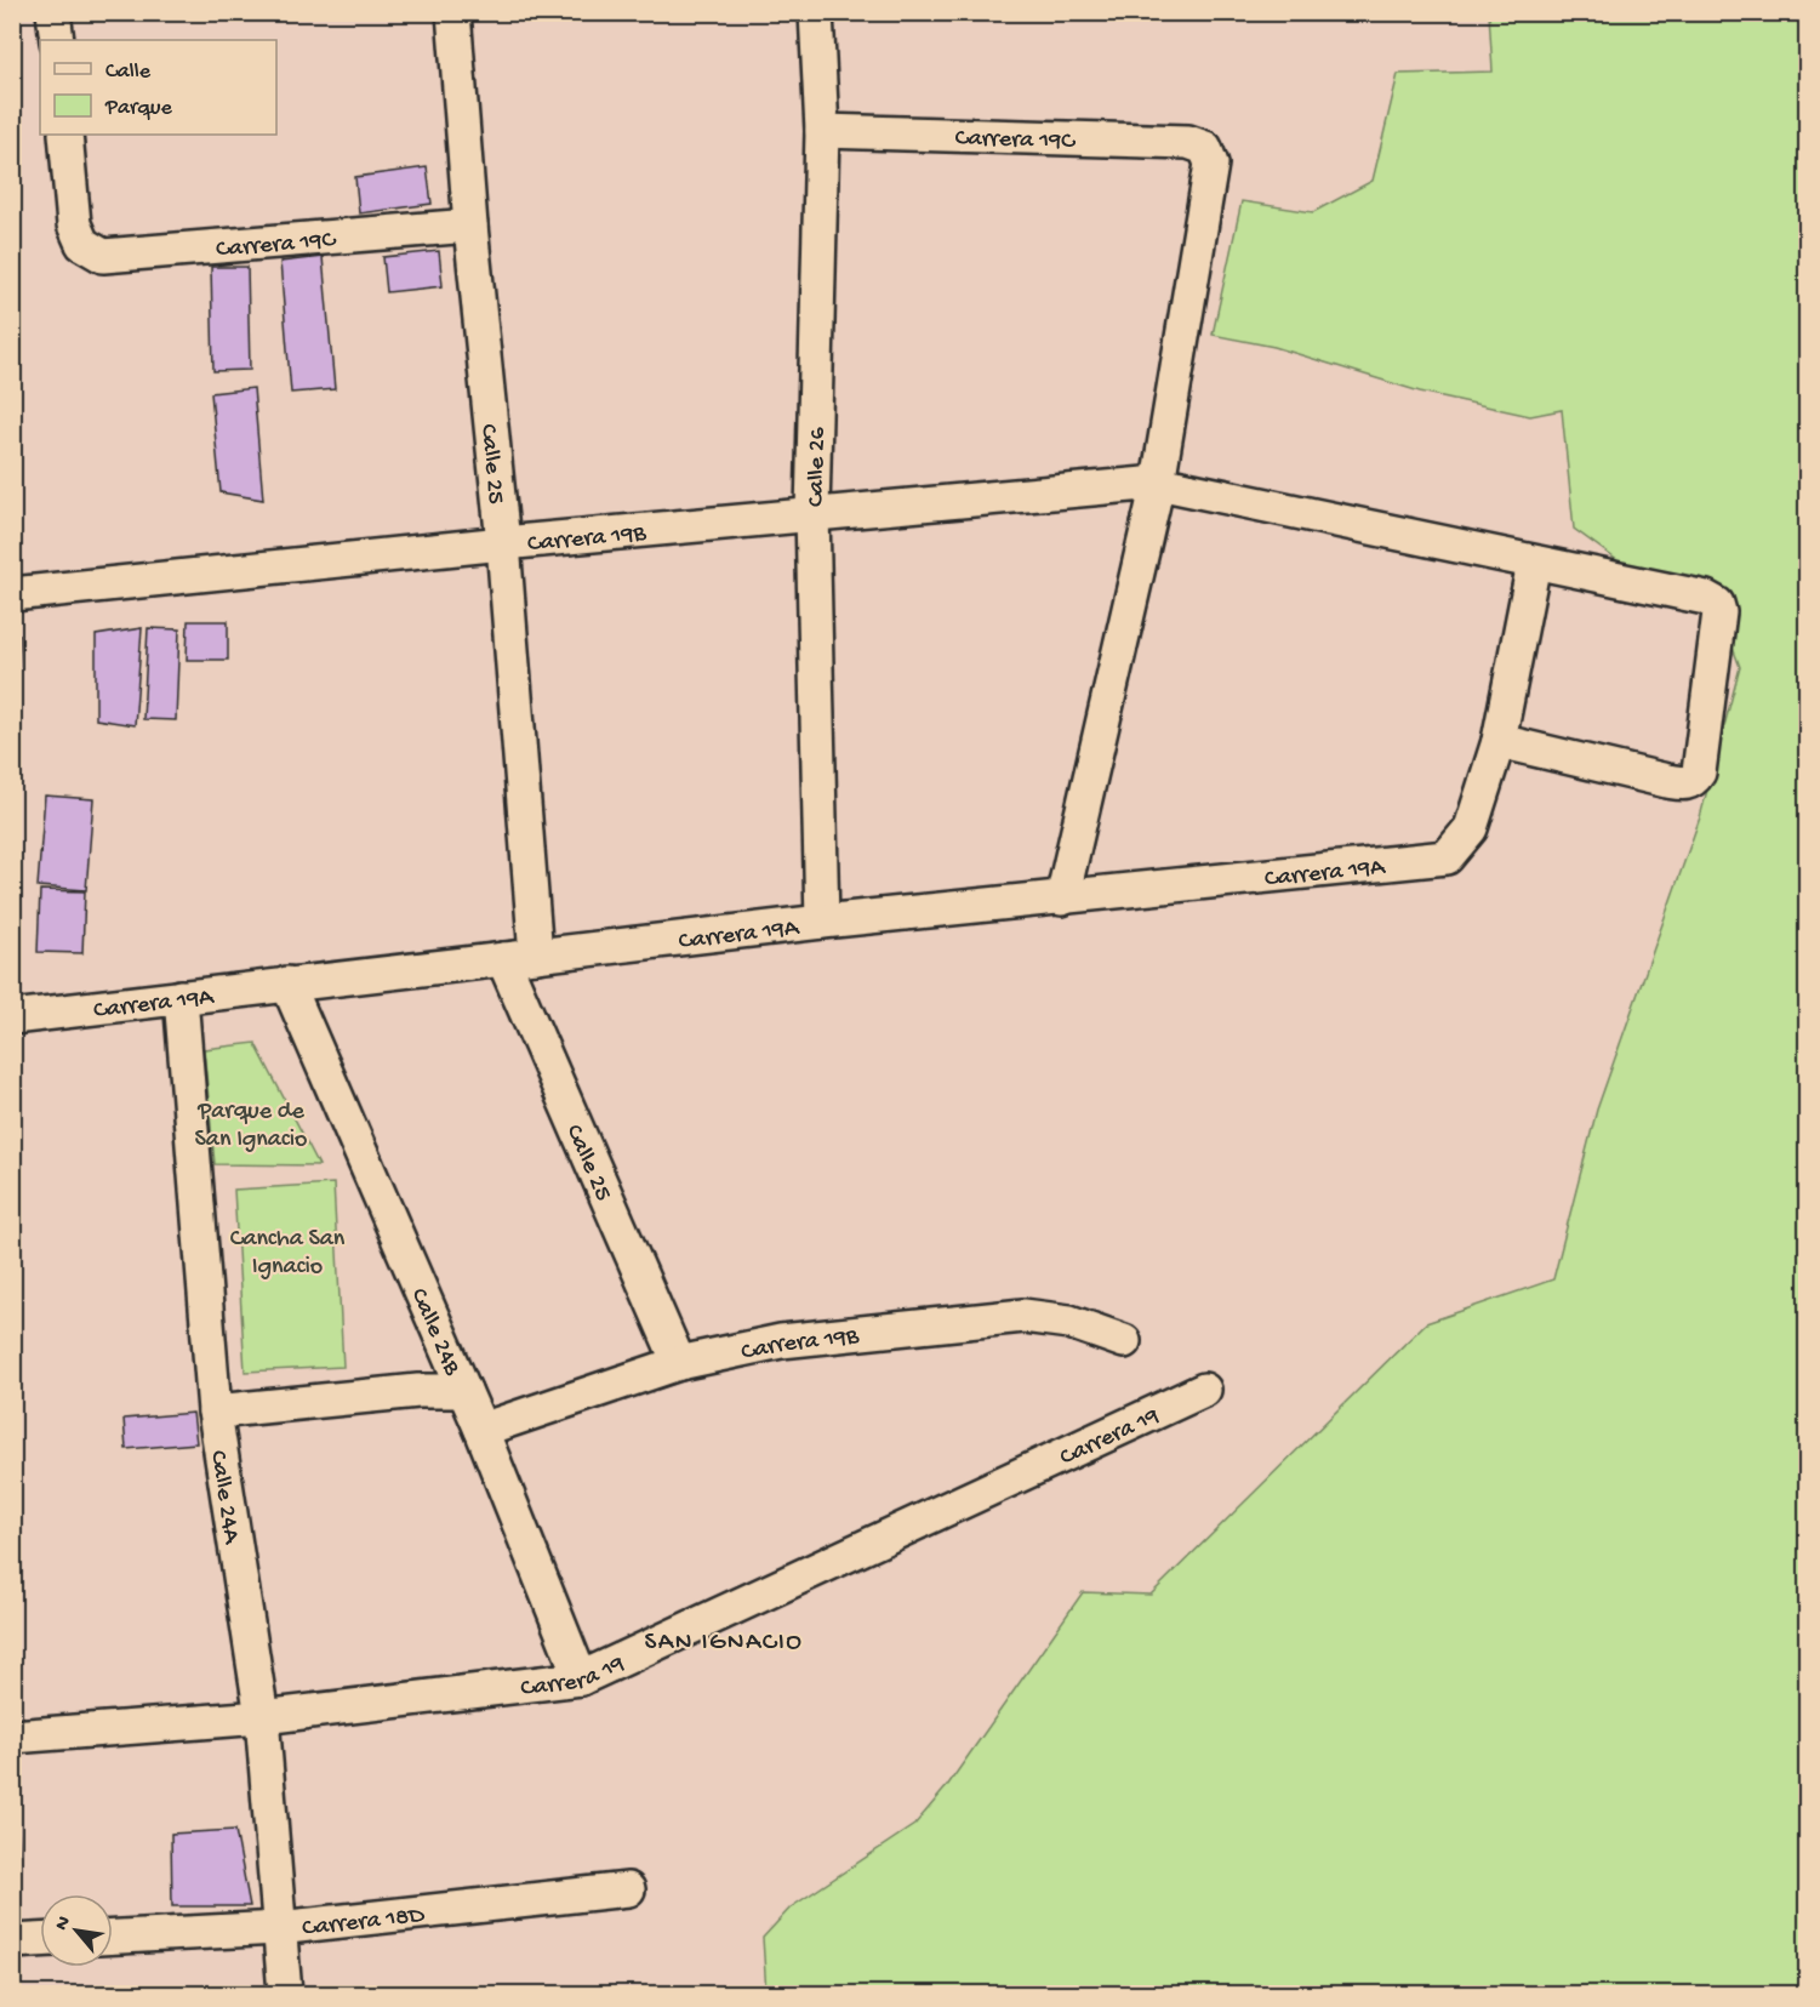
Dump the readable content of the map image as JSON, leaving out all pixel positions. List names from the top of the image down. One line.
{"streets":{"street":["Carrera 19C","Calle 25","Calle 26","Carrera 19B","Carrera 19A","Calle 24B","Carrera 19","Calle 24A","Carrera 18D"]},"crossings":[["Carrera 19C","Calle 25"],["Carrera 19C","Calle 26"],["Carrera 19C","Carrera 19B"],["Calle 25","Carrera 19B"],["Calle 25","Carrera 19A"],["Calle 26","Carrera 19B"],["Calle 26","Carrera 19A"],["Carrera 19B","Carrera 19A"],["Carrera 19B","Calle 24B"],["Carrera 19A","Calle 24B"],["Carrera 19A","Calle 24A"],["Calle 24B","Carrera 19"],["Carrera 19","Calle 24A"],["Calle 24A","Carrera 18D"]],"districts":["SAN IGNACIO"],"parks":["Parque de San Ignacio","Cancha San Ignacio"],"legend":["Calle","Parque"],"north":"top left"}
